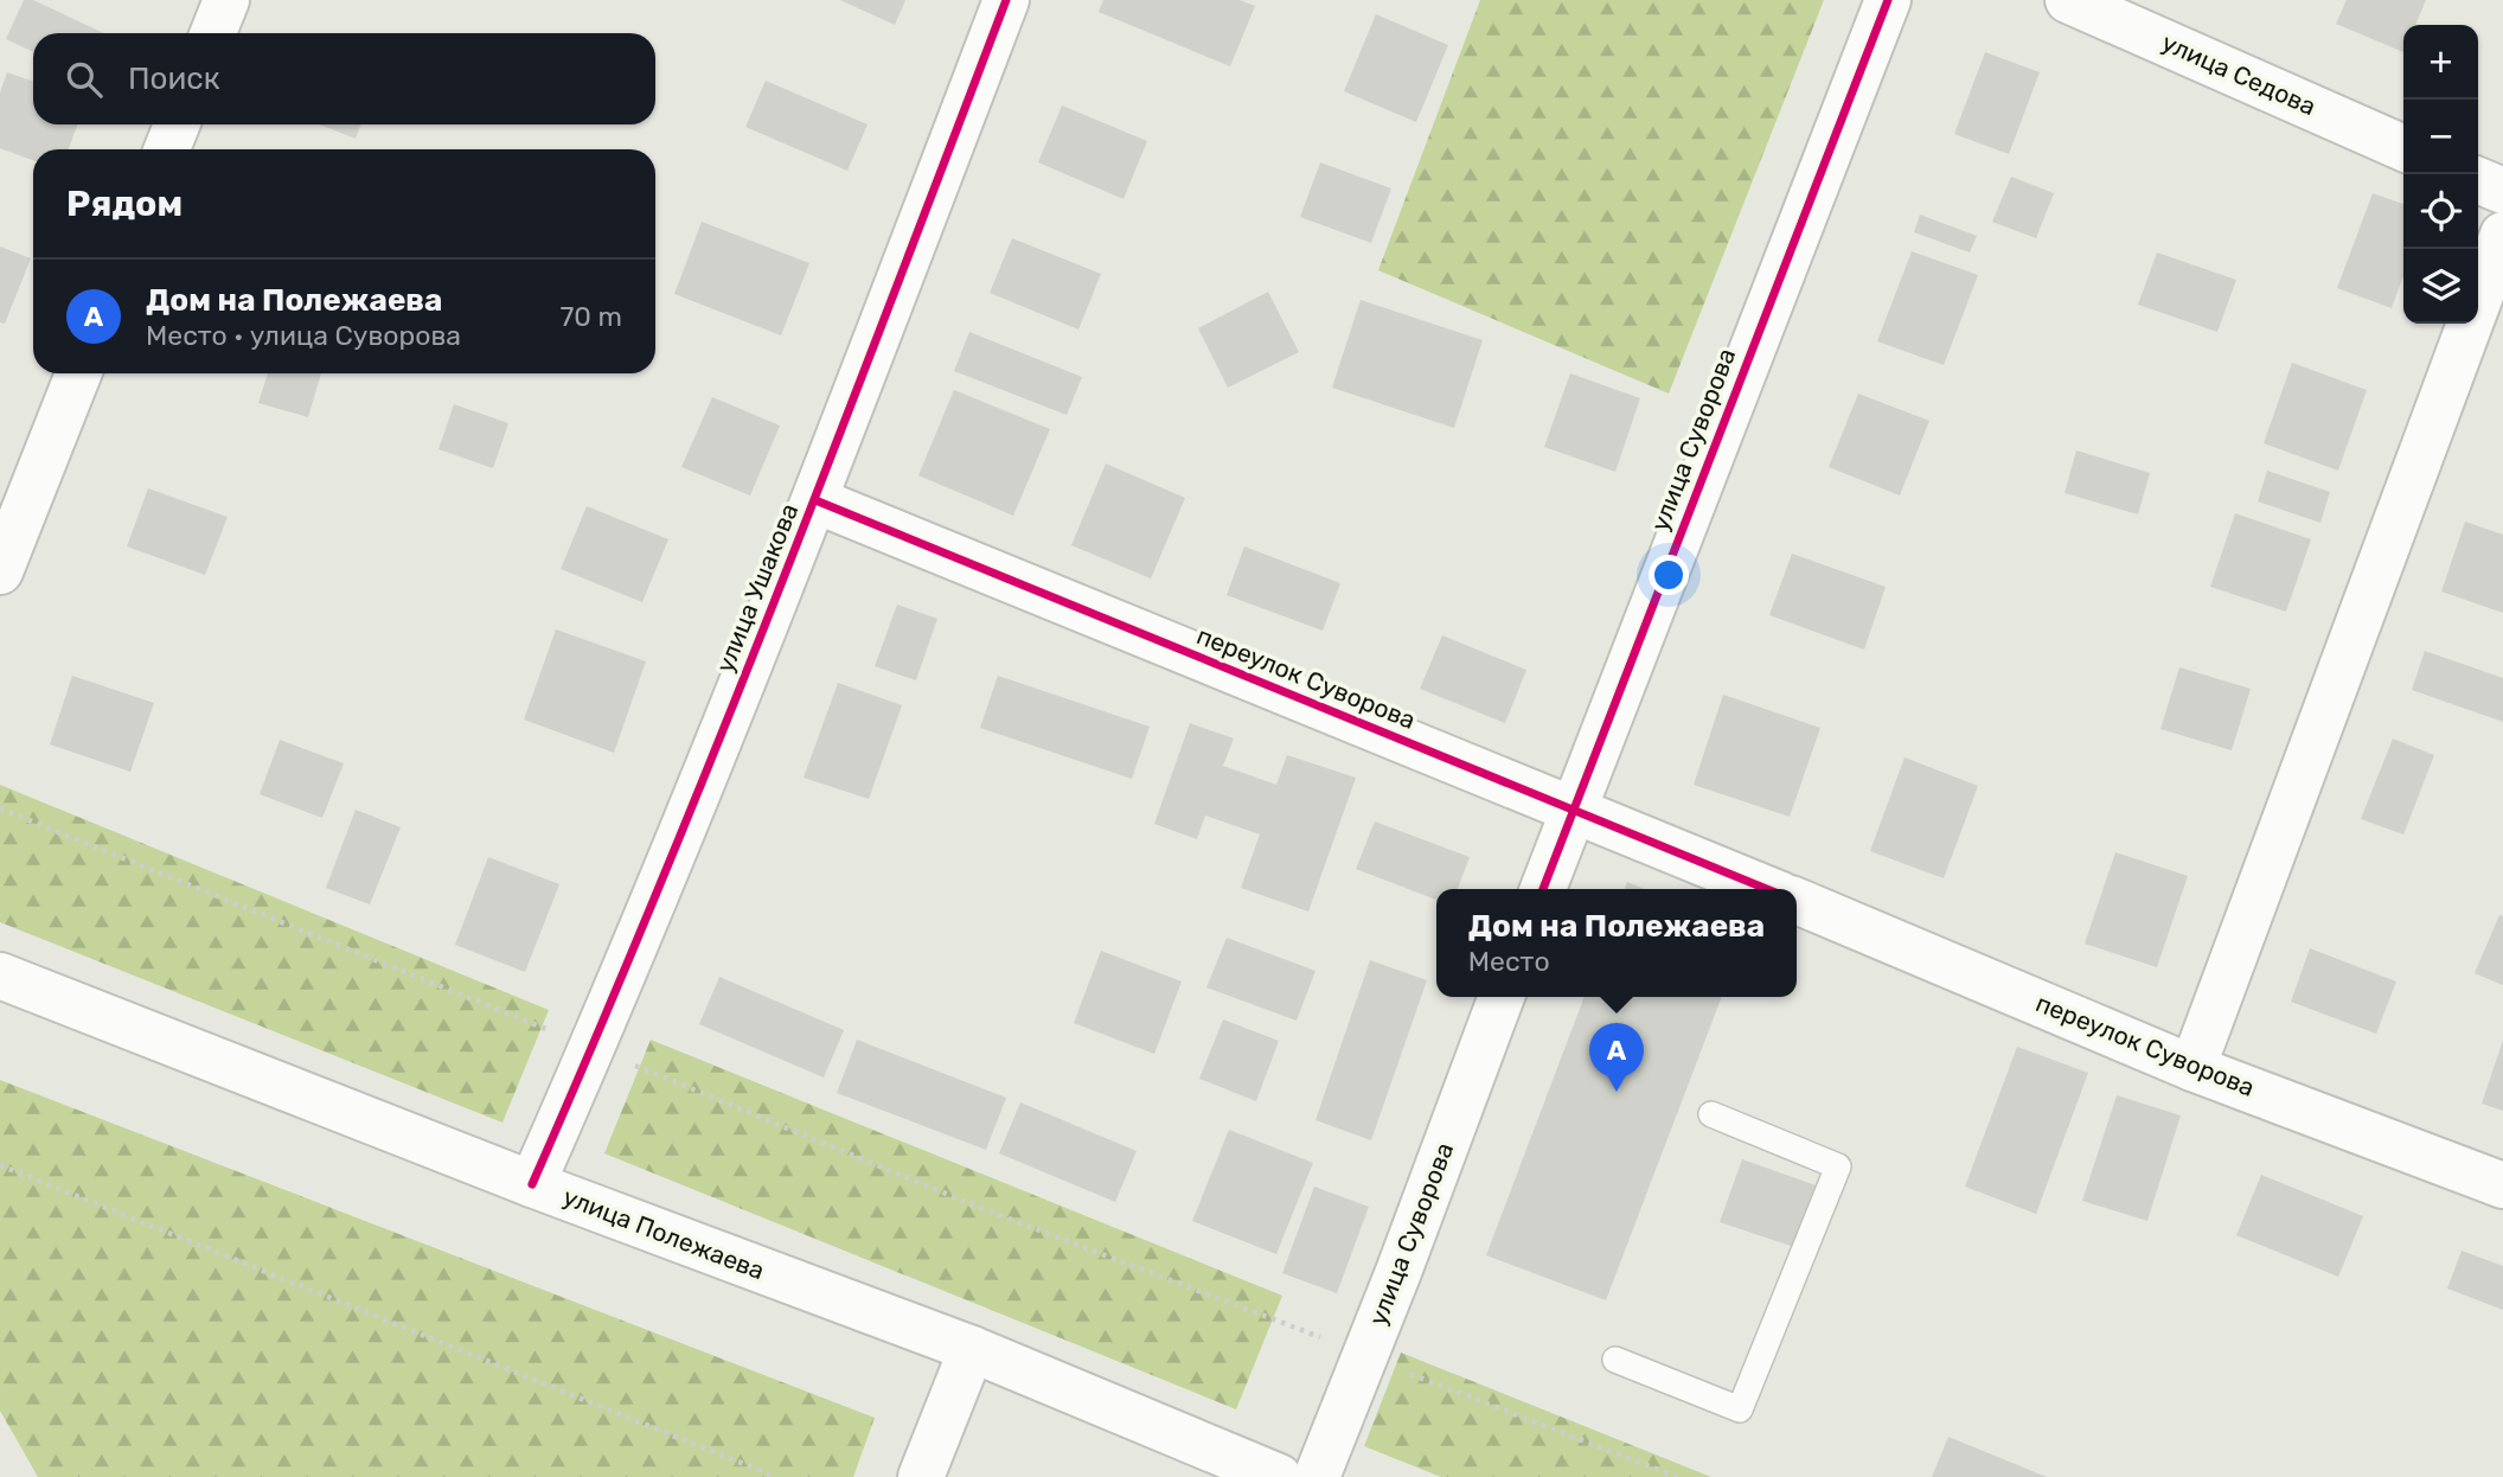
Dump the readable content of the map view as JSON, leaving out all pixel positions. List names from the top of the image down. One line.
{"streets":{"street":["улица Седова","улица Суворова","улица Ушакова","переулок Суворова","улица Полежаева"]},"crossings":[["улица Суворова","переулок Суворова"],["улица Ушакова","переулок Суворова"],["улица Ушакова","улица Полежаева"]],"page":{"map_buttons":["+","−"],"search":"Поиск","heading":"Рядом","list":[{"mark":"A","name":"Дом на Полежаева","note":"Место · улица Суворова","value":"70 m"}],"popup":["Дом на Полежаева","Место"],"pins":"A"}}
